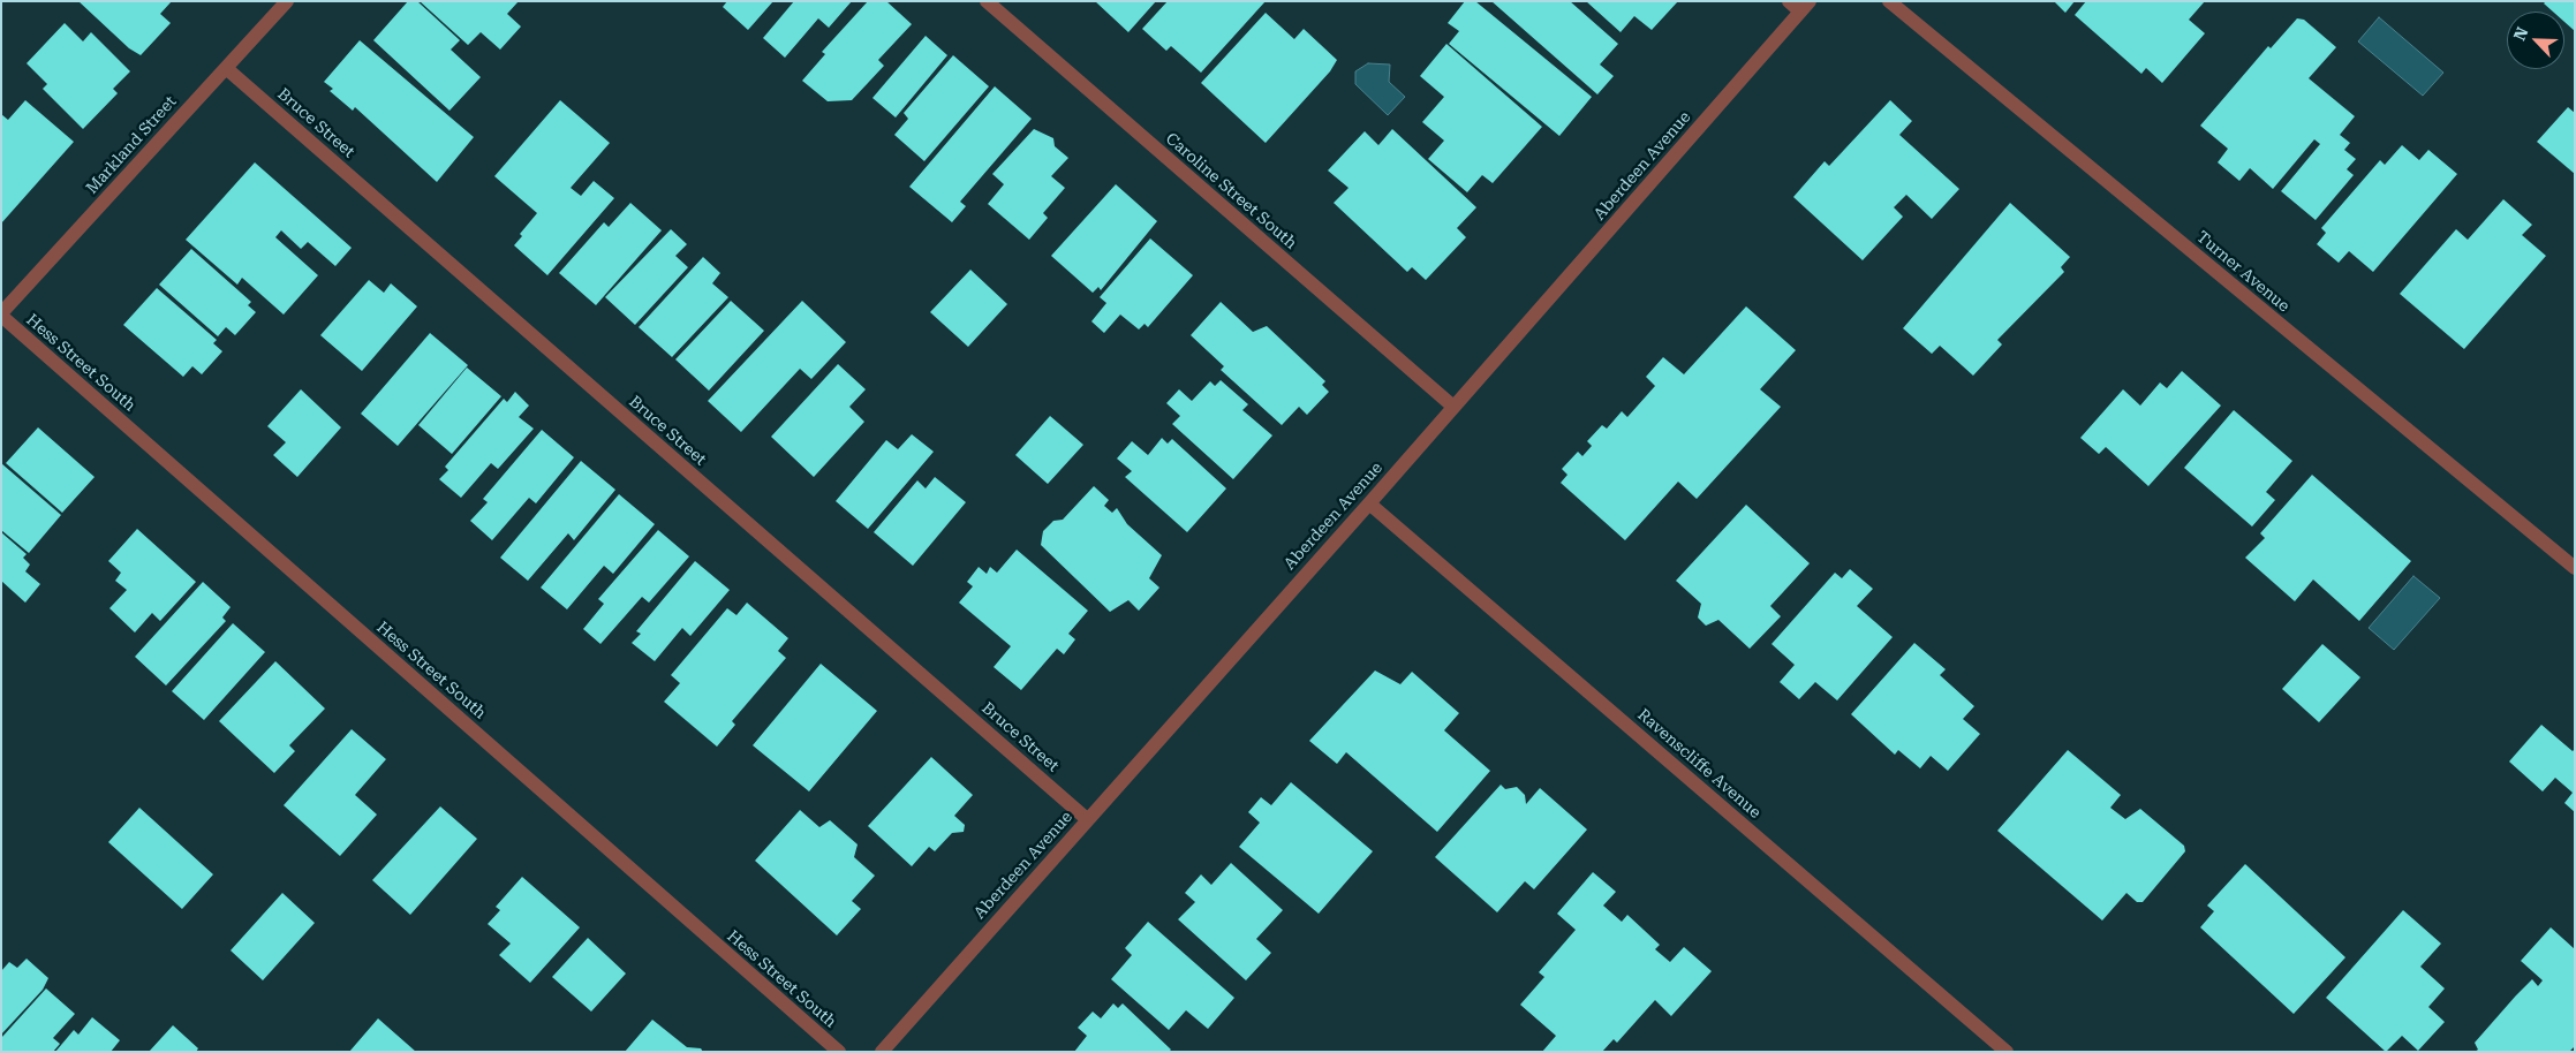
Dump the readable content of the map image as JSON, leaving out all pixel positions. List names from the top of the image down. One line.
{"streets":{"street":["Bruce Street","Markland Street","Aberdeen Avenue","Caroline Street South","Turner Avenue","Hess Street South","Ravenscliffe Avenue"]},"crossings":[["Bruce Street","Markland Street"],["Bruce Street","Aberdeen Avenue"],["Markland Street","Hess Street South"],["Aberdeen Avenue","Caroline Street South"],["Aberdeen Avenue","Ravenscliffe Avenue"]],"north":"top left"}
